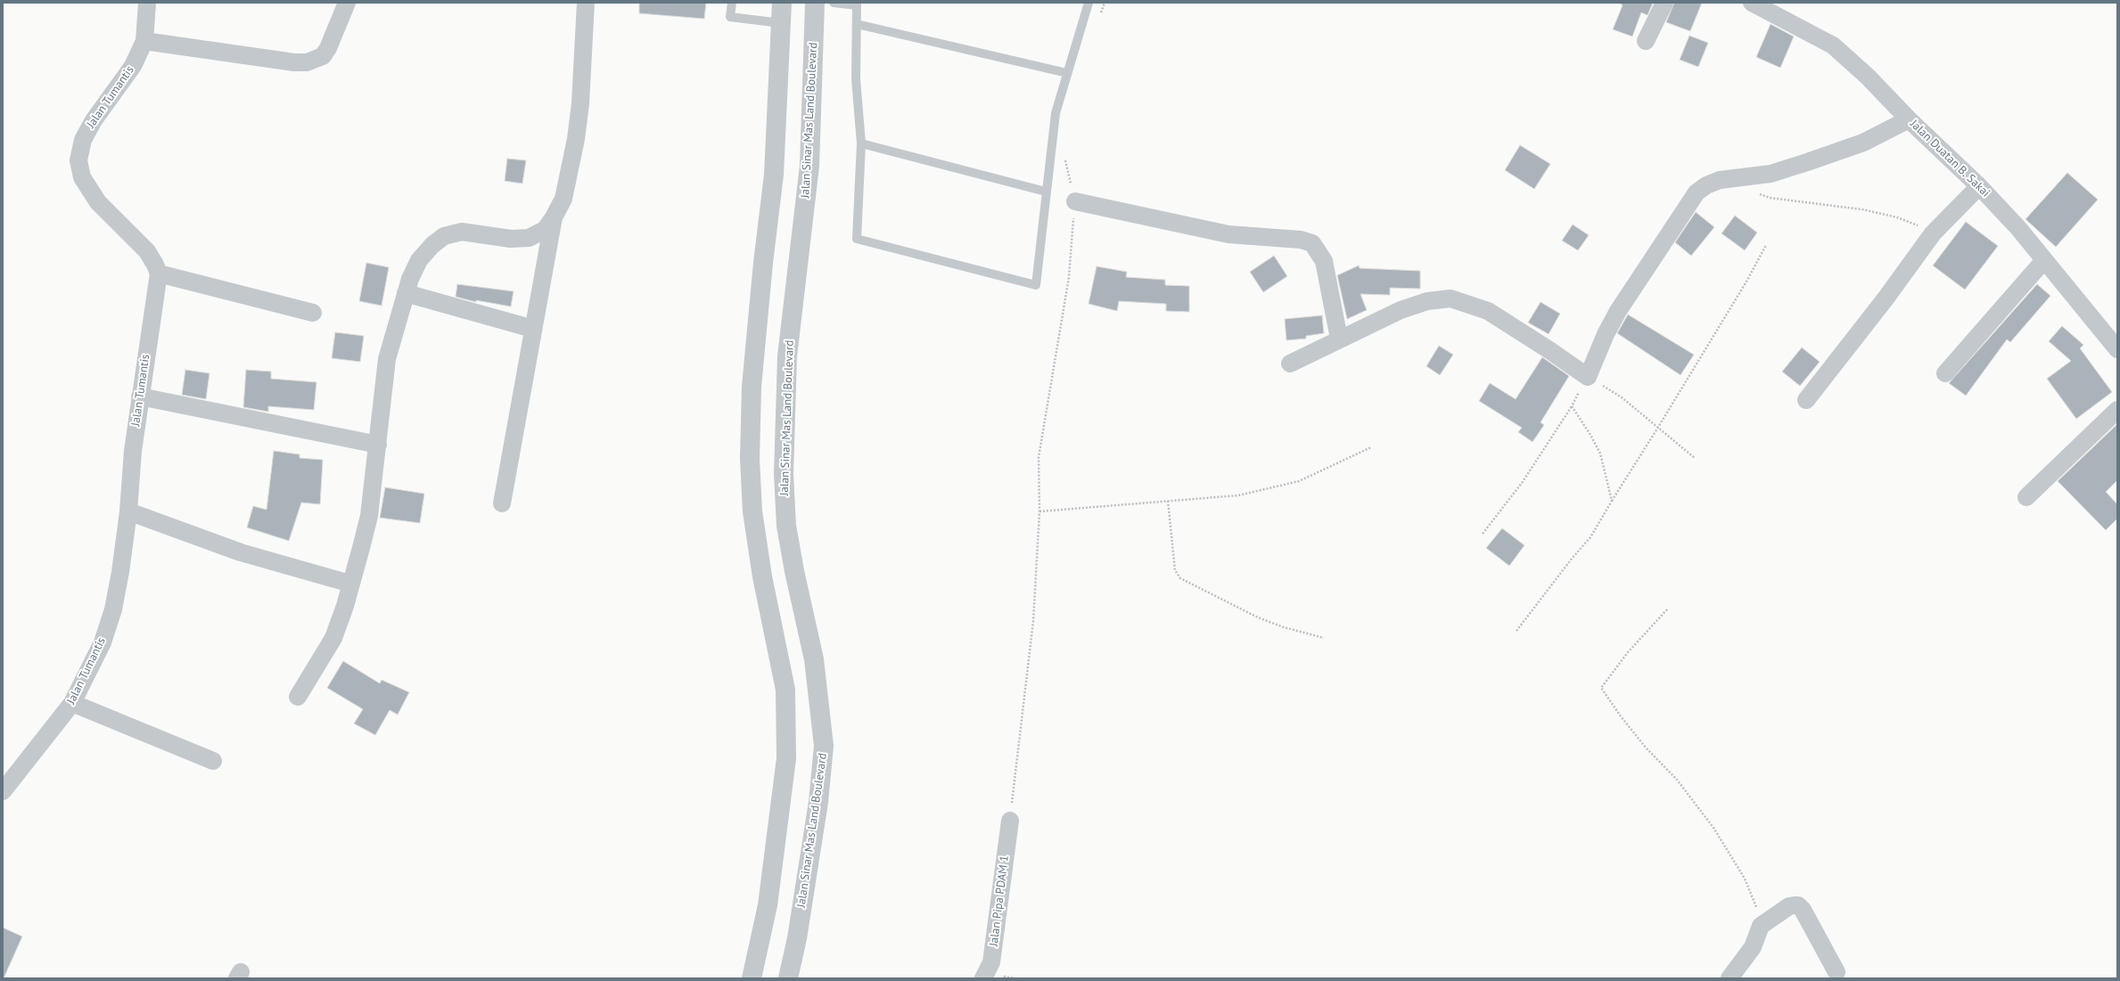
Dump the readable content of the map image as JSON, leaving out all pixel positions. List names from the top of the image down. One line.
{"streets":{"street":["Jalan Tumantis","Jalan Sinar Mas Land Boulevard","Jalan Duatan B. Sakai","Jalan Pipa PDAM 1"]}}
